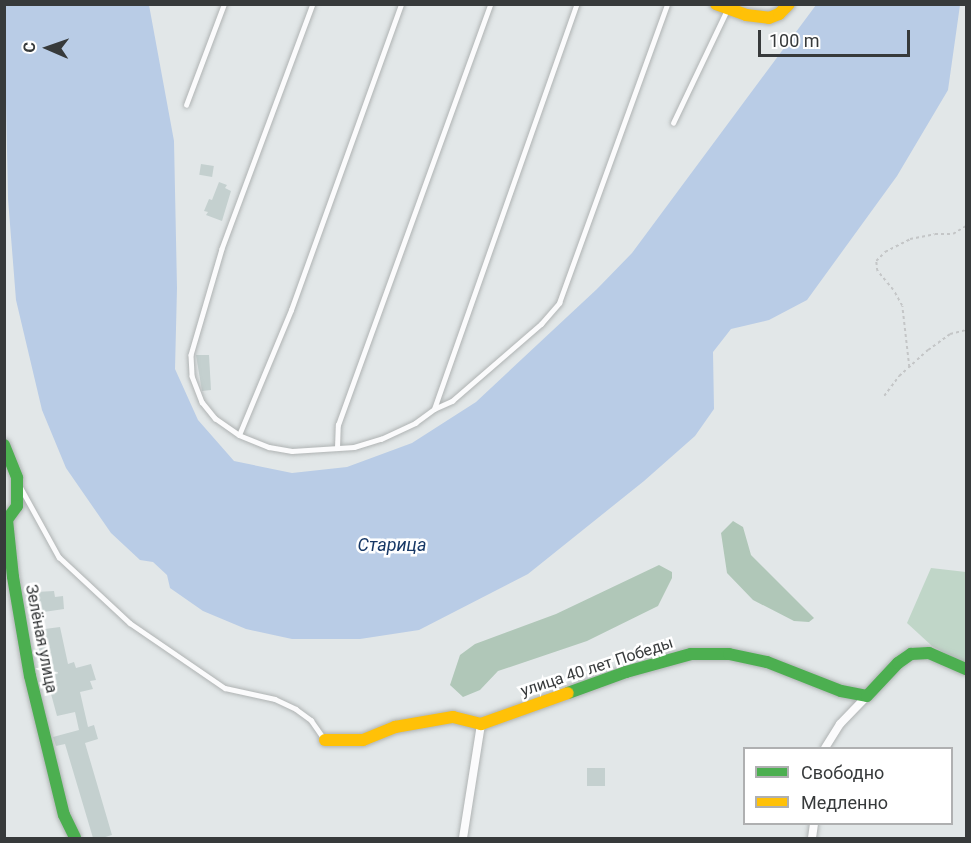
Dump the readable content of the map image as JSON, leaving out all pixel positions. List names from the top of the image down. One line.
{"streets":{"street":["Зелёная улица","улица 40 лет Победы"]},"water":["Старица"],"legend":["Свободно","Медленно"],"scale_bar":"100 m","north":"left"}
